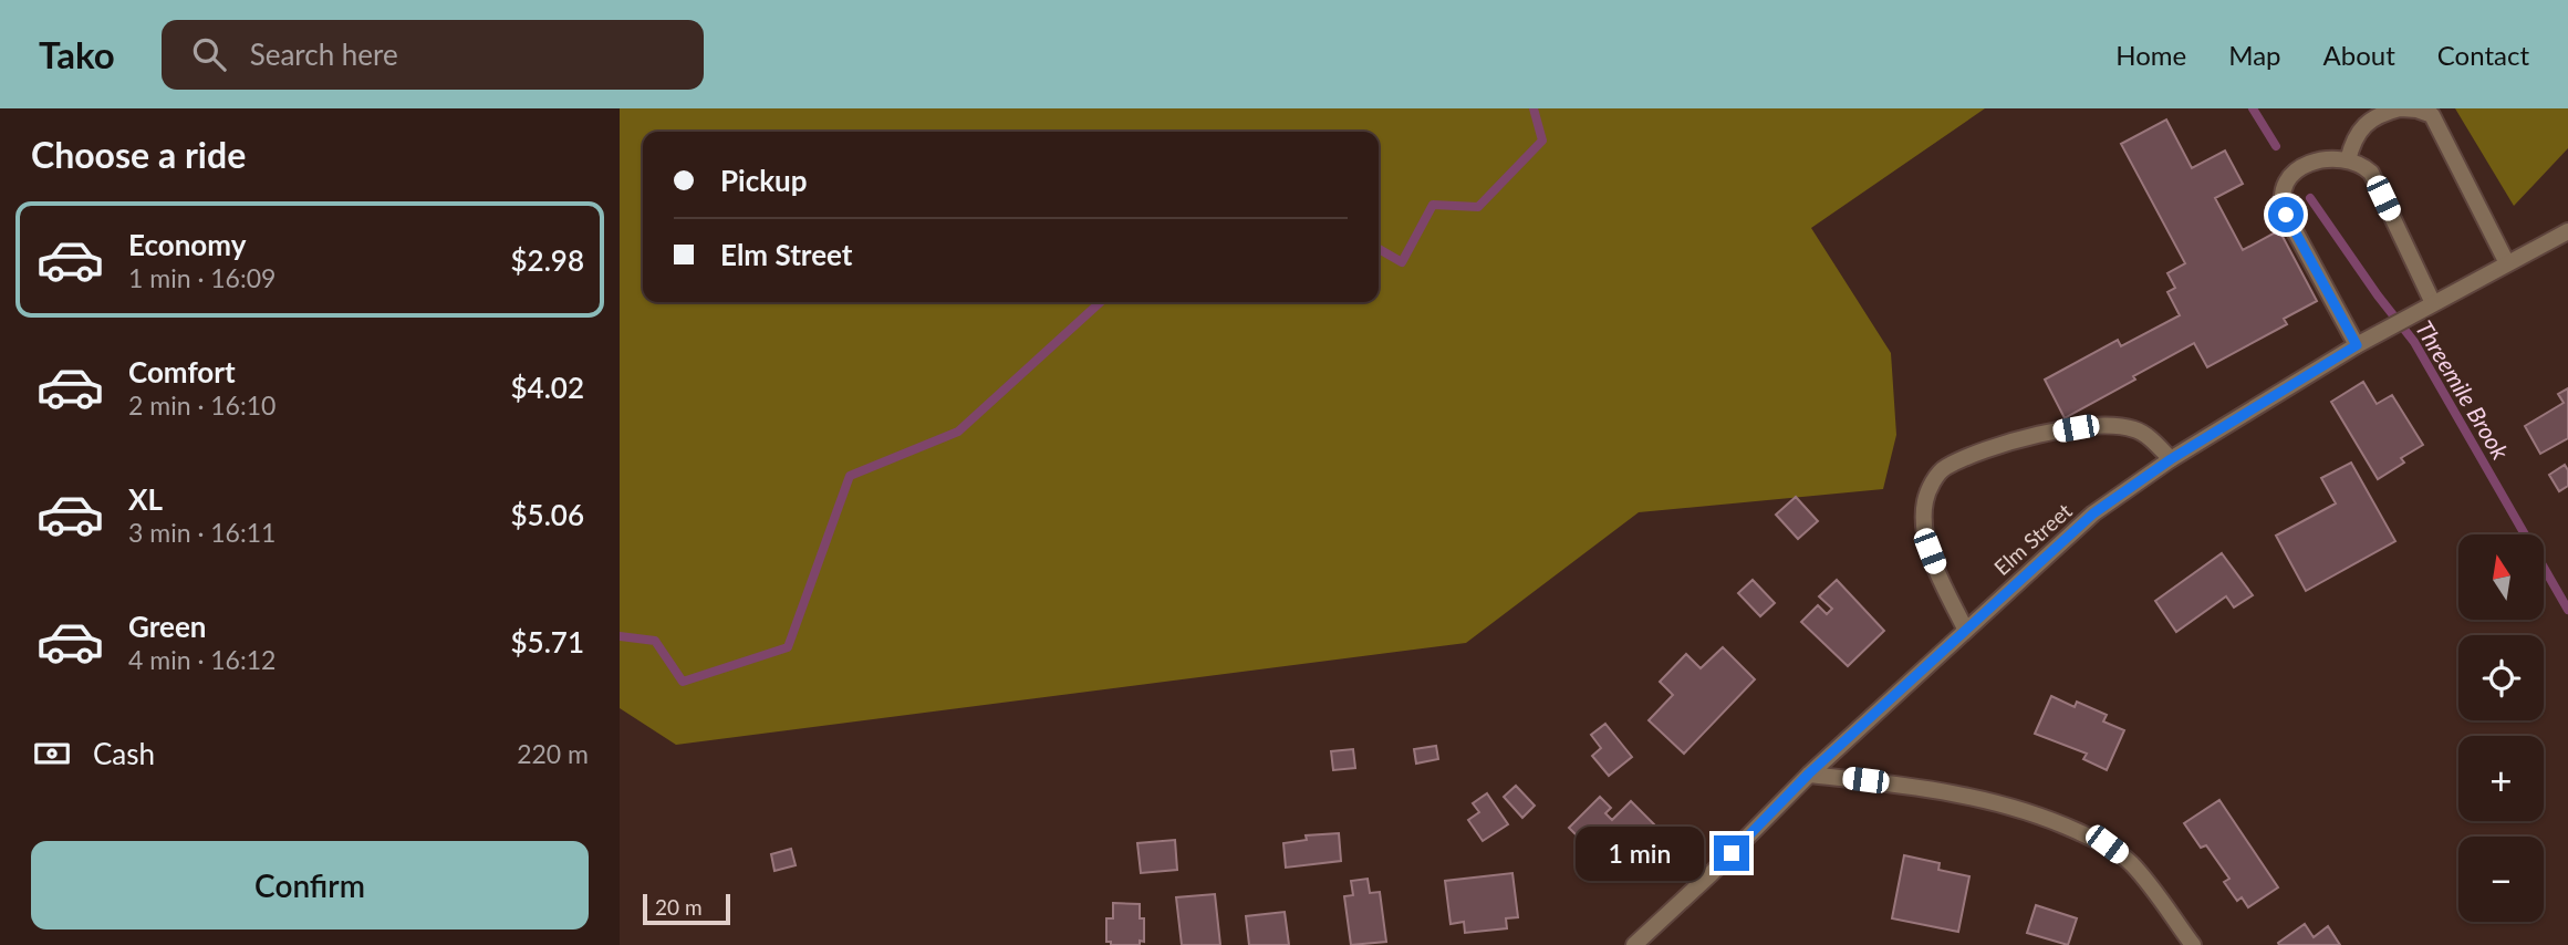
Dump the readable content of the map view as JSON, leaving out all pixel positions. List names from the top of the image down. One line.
{"streets":{"street":["Elm Street"]},"water":["Threemile Brook"],"scale_bar":"20 m","north":"top","page":{"header":"Tako","search":"Search here","nav":["Home","Map","About","Contact"],"heading":"Choose a ride","banner":["Pickup","Elm Street"],"list":[{"name":"Economy","note":"1 min · 16:09","value":"$2.98"},{"name":"Comfort","note":"2 min · 16:10","value":"$4.02"},{"name":"XL","note":"3 min · 16:11","value":"$5.06"},{"name":"Green","note":"4 min · 16:12","value":"$5.71"}],"map_buttons":["+","−"],"pay":["Cash","220 m"],"buttons":"Confirm","bubble":"1 min","scale":"20 m"}}
